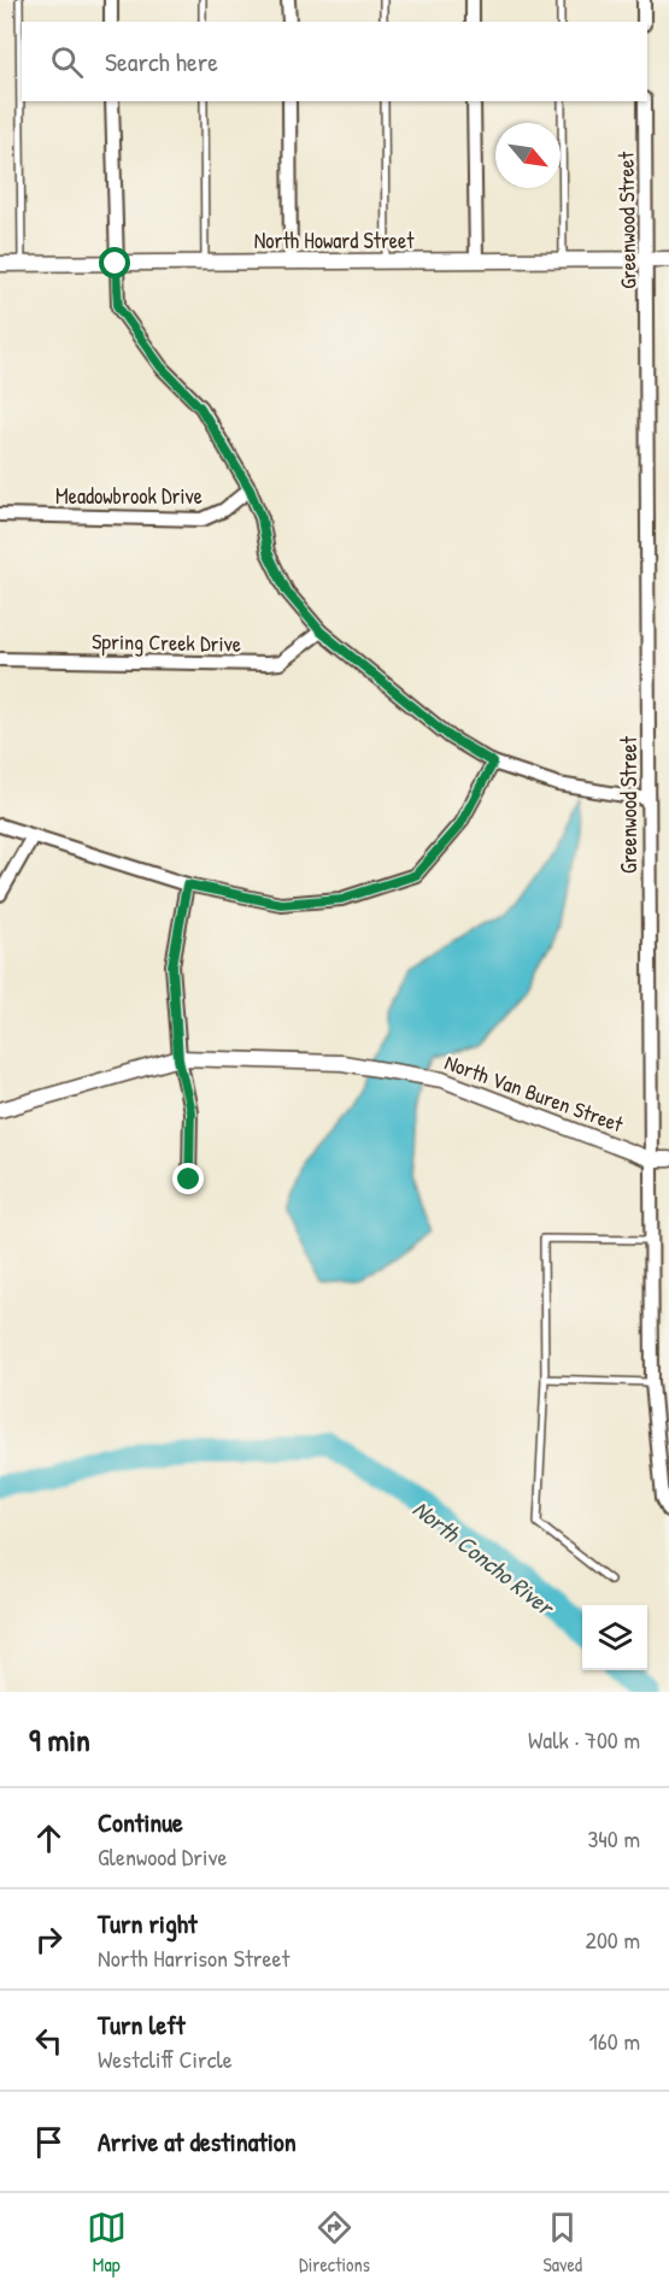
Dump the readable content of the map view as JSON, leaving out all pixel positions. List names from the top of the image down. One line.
{"streets":{"street":["Greenwood Street","North Howard Street","Meadowbrook Drive","Spring Creek Drive","North Van Buren Street"]},"crossings":[["Greenwood Street","North Howard Street"],["Greenwood Street","North Van Buren Street"]],"water":["North Concho River"],"north":"bottom right","page":{"search":"Search here","heading":["9 min","Walk · 700 m"],"list":[["Continue","Glenwood Drive","340 m"],["Turn right","North Harrison Street","200 m"],["Turn left","Westcliff Circle","160 m"],"Arrive at destination"],"nav":["Map","Directions","Saved"]}}
